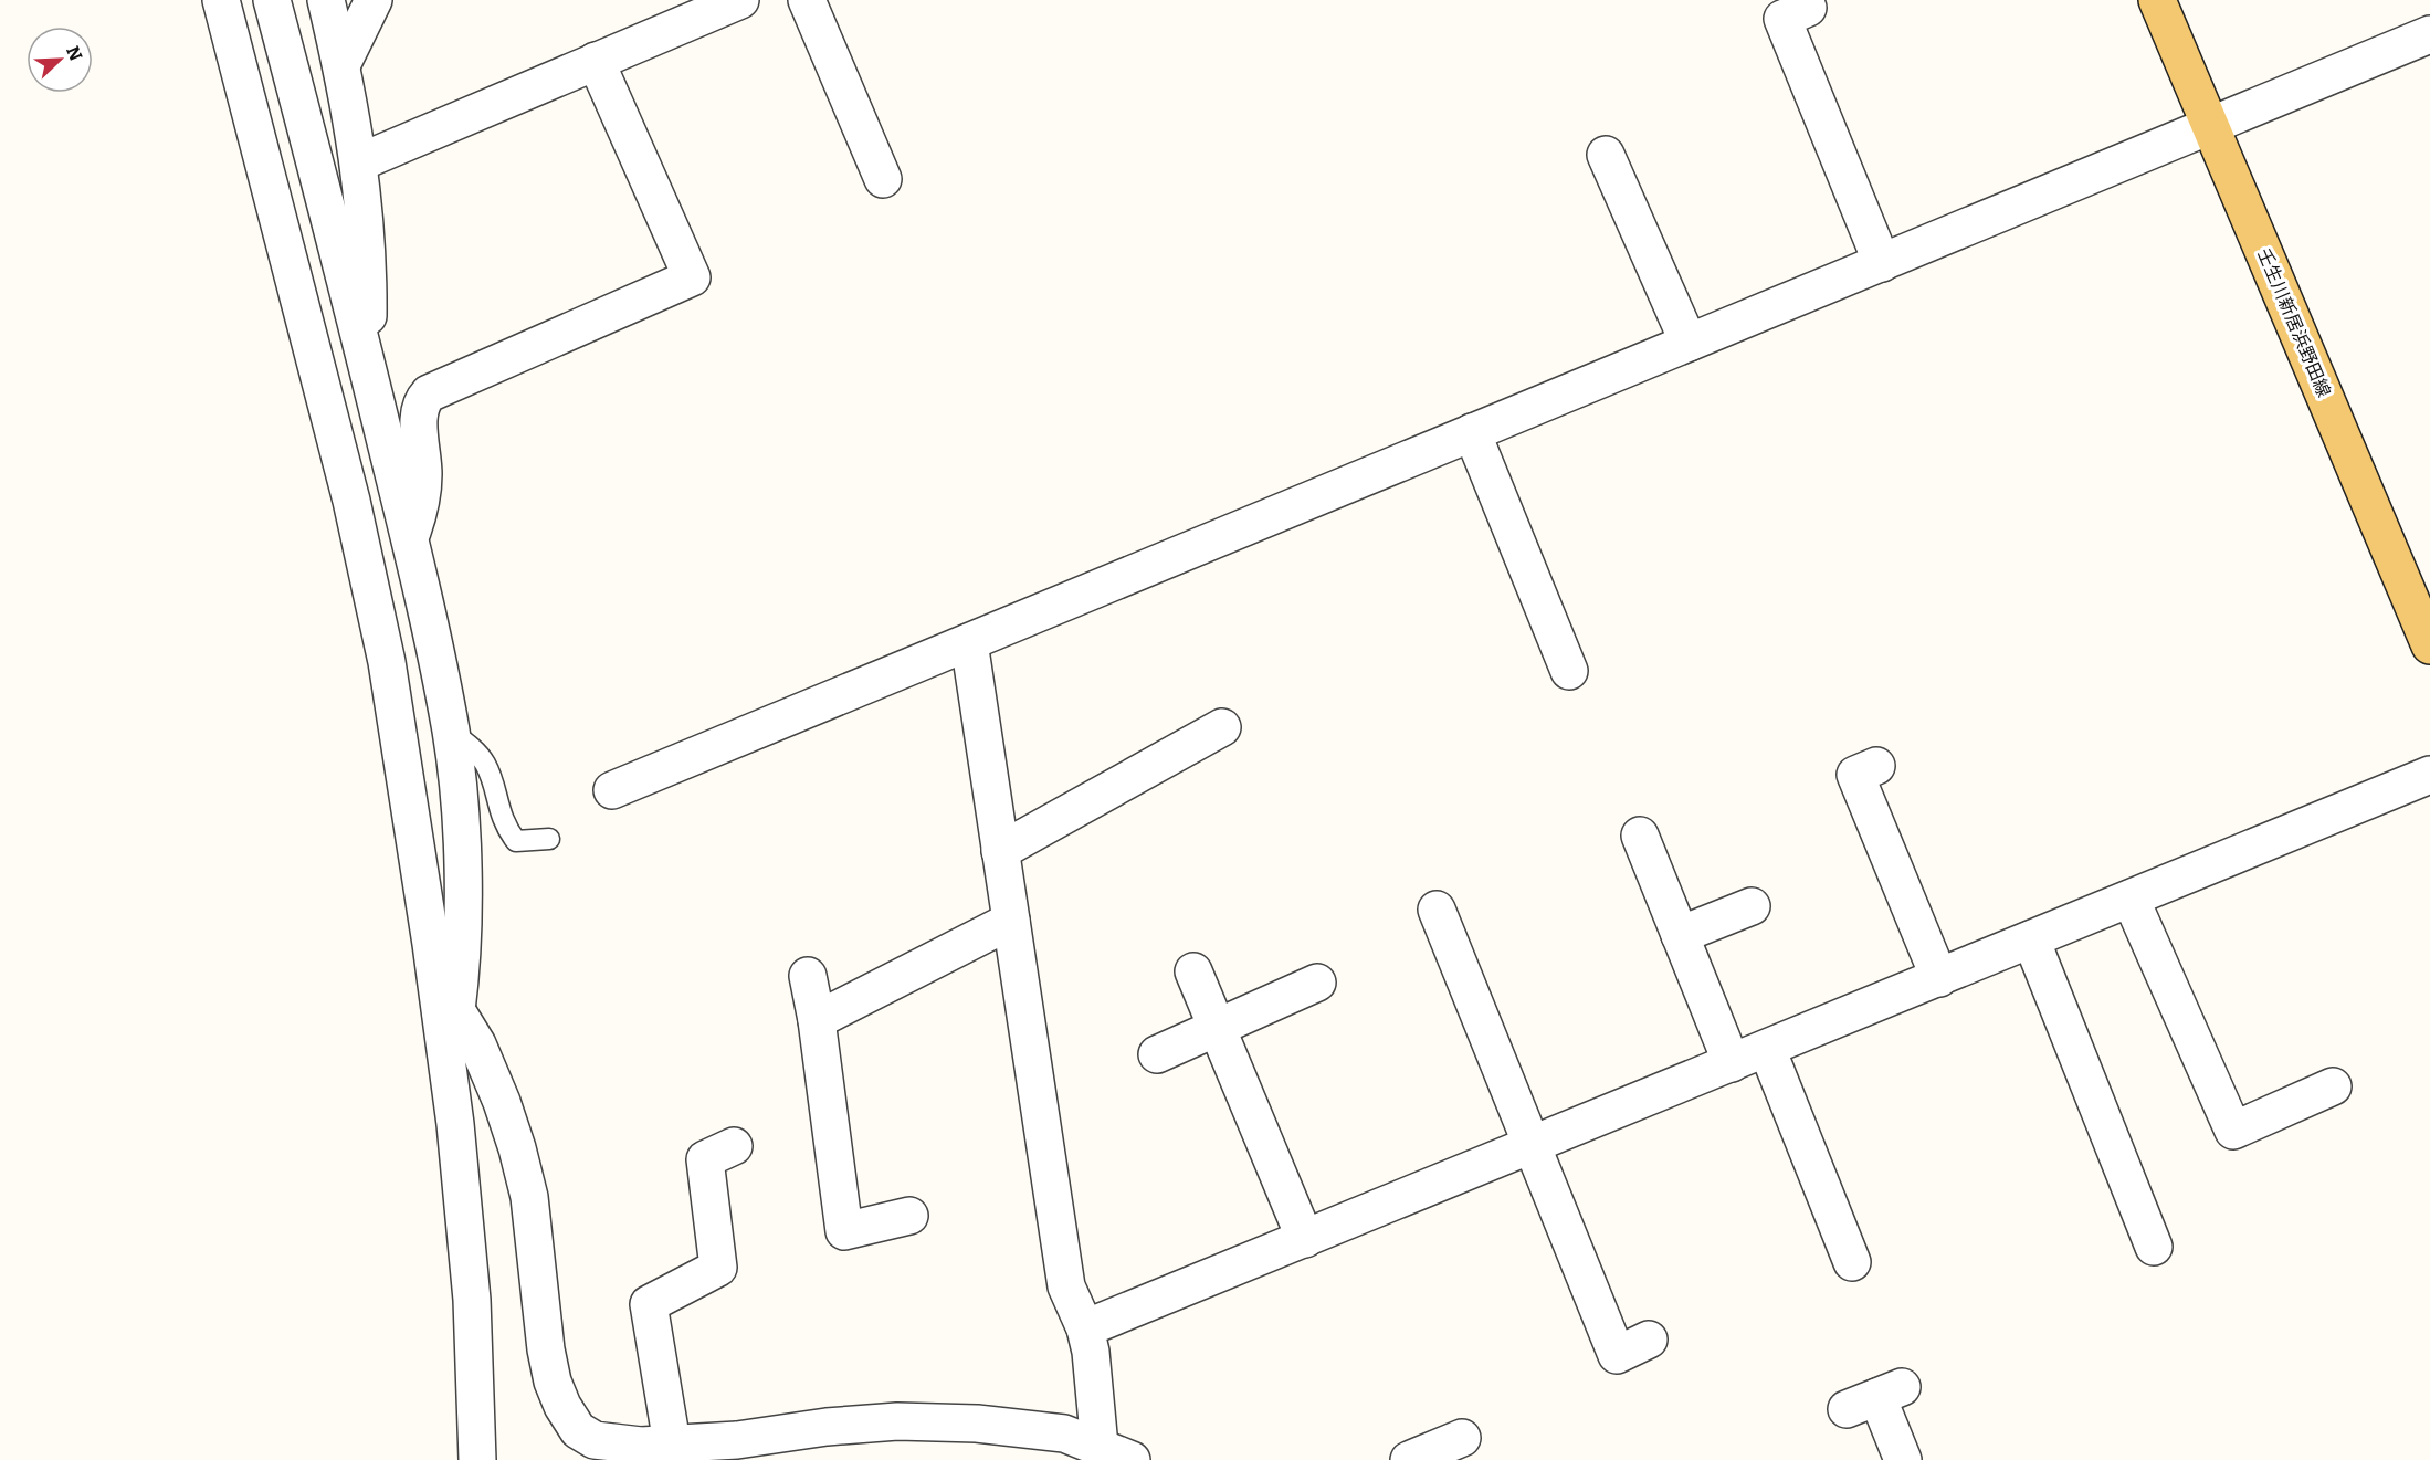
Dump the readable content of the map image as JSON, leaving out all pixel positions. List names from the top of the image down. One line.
{"streets":{"main road":["壬生川新居浜野田線"]},"north":"top right"}
